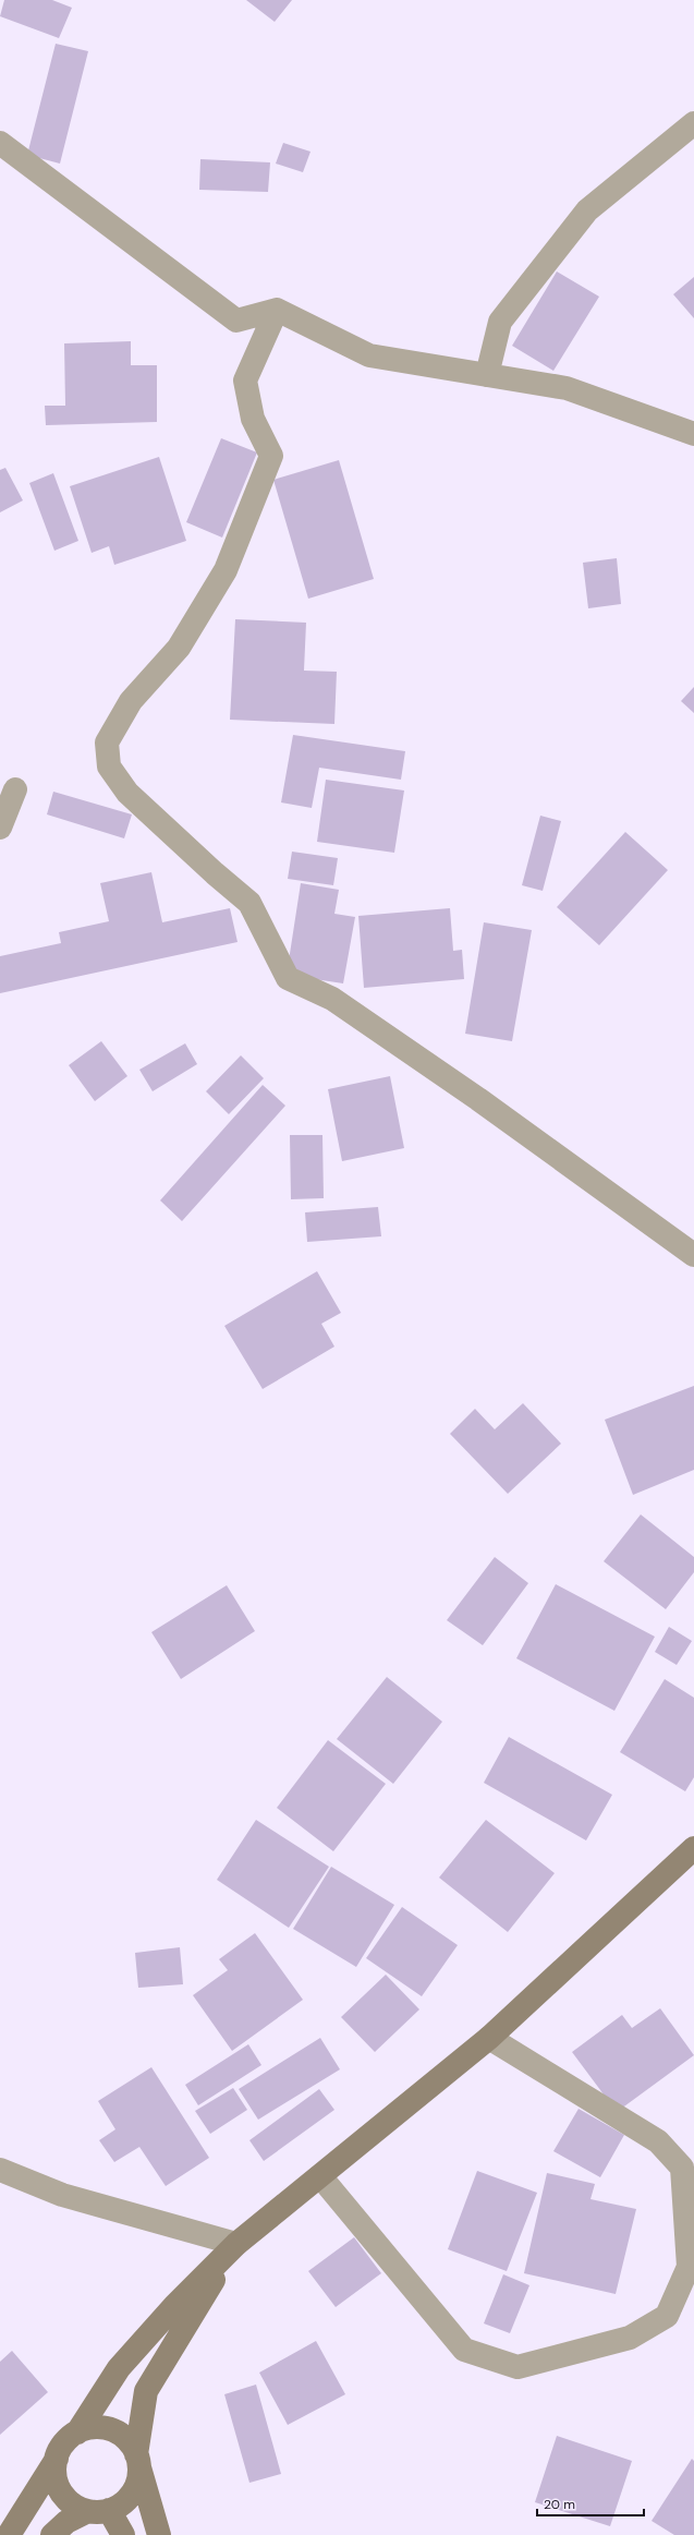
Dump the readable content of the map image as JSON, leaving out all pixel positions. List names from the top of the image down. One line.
{"scale_bar":"20 m"}
